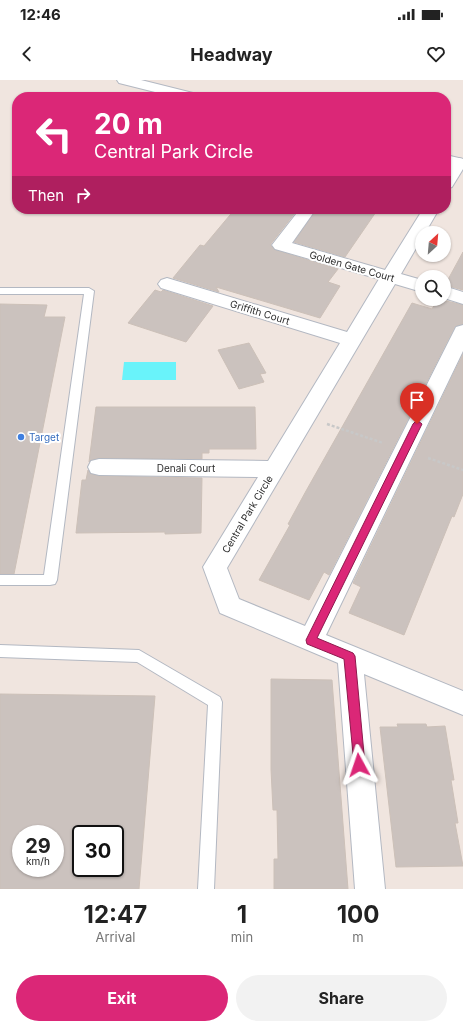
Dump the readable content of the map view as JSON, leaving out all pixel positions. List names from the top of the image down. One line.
{"streets":{"street":["Golden Gate Court","Griffith Court","Denali Court","Central Park Circle"]},"crossings":[["Golden Gate Court","Central Park Circle"],["Griffith Court","Central Park Circle"],["Denali Court","Central Park Circle"]],"places":["Target"],"north":"top right","page":{"status":"12:46","header":"Headway","turn":["20 m","Central Park Circle"],"then":"Then","speed":"29 km/h","limit":"30","eta":["12:47","Arrival","1","min","100","m"],"buttons":["Exit","Share"]}}
